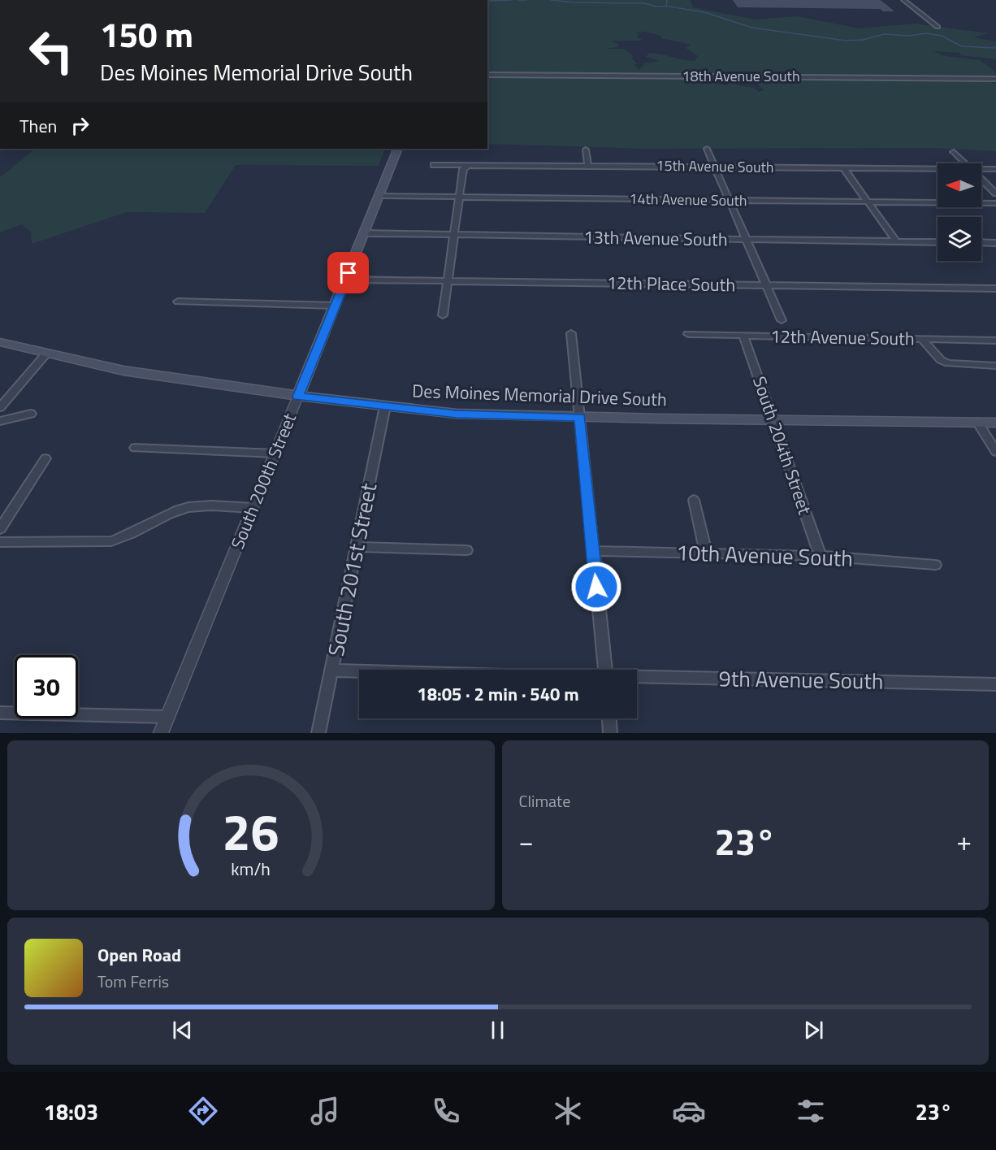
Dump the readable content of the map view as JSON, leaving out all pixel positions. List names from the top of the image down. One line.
{"streets":{"main road":["Des Moines Memorial Drive South","South 200th Street"],"street":["18th Avenue South","15th Avenue South","14th Avenue South","13th Avenue South","12th Place South","12th Avenue South","South 204th Street","10th Avenue South","South 201st Street","9th Avenue South"]},"crossings":[["14th Avenue South","South 200th Street"],["13th Avenue South","South 200th Street"],["12th Place South","South 200th Street"],["12th Avenue South","South 204th Street"],["Des Moines Memorial Drive South","South 204th Street"],["Des Moines Memorial Drive South","South 200th Street"],["Des Moines Memorial Drive South","South 201st Street"],["South 204th Street","10th Avenue South"]],"north":"left","page":{"turn":["150 m","Des Moines Memorial Drive South"],"then":"Then","limit":"30","trip":"18:05 · 2 min · 540 m","tile":"Climate","heat":["−","23°","+"],"song":["Open Road","Tom Ferris"],"tabs":["18:03","23°"],"gauge":["26","km/h"]}}
